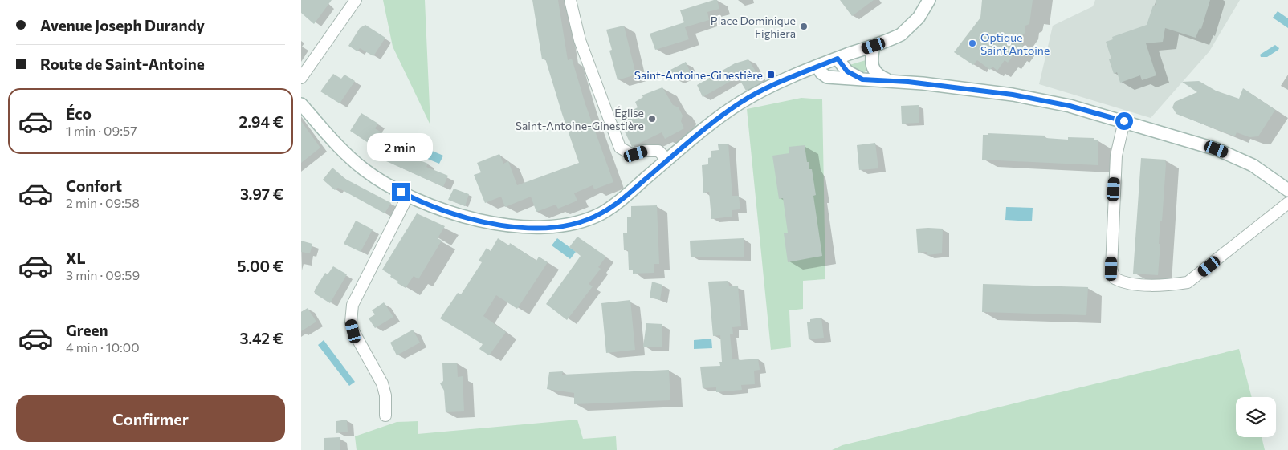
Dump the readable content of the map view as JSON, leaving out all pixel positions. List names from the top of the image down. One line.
{"places":{"other":["Place Dominique Fighiera","Optique Saint Antoine","Église Saint-Antoine-Ginestière"],"transit":["Saint-Antoine-Ginestière"]},"page":{"banner":["Avenue Joseph Durandy","Route de Saint-Antoine"],"list":[{"name":"Éco","note":"1 min · 09:57","value":"2.94 €"},{"name":"Confort","note":"2 min · 09:58","value":"3.97 €"},{"name":"XL","note":"3 min · 09:59","value":"5.00 €"},{"name":"Green","note":"4 min · 10:00","value":"3.42 €"}],"bubble":"2 min","buttons":"Confirmer"}}
